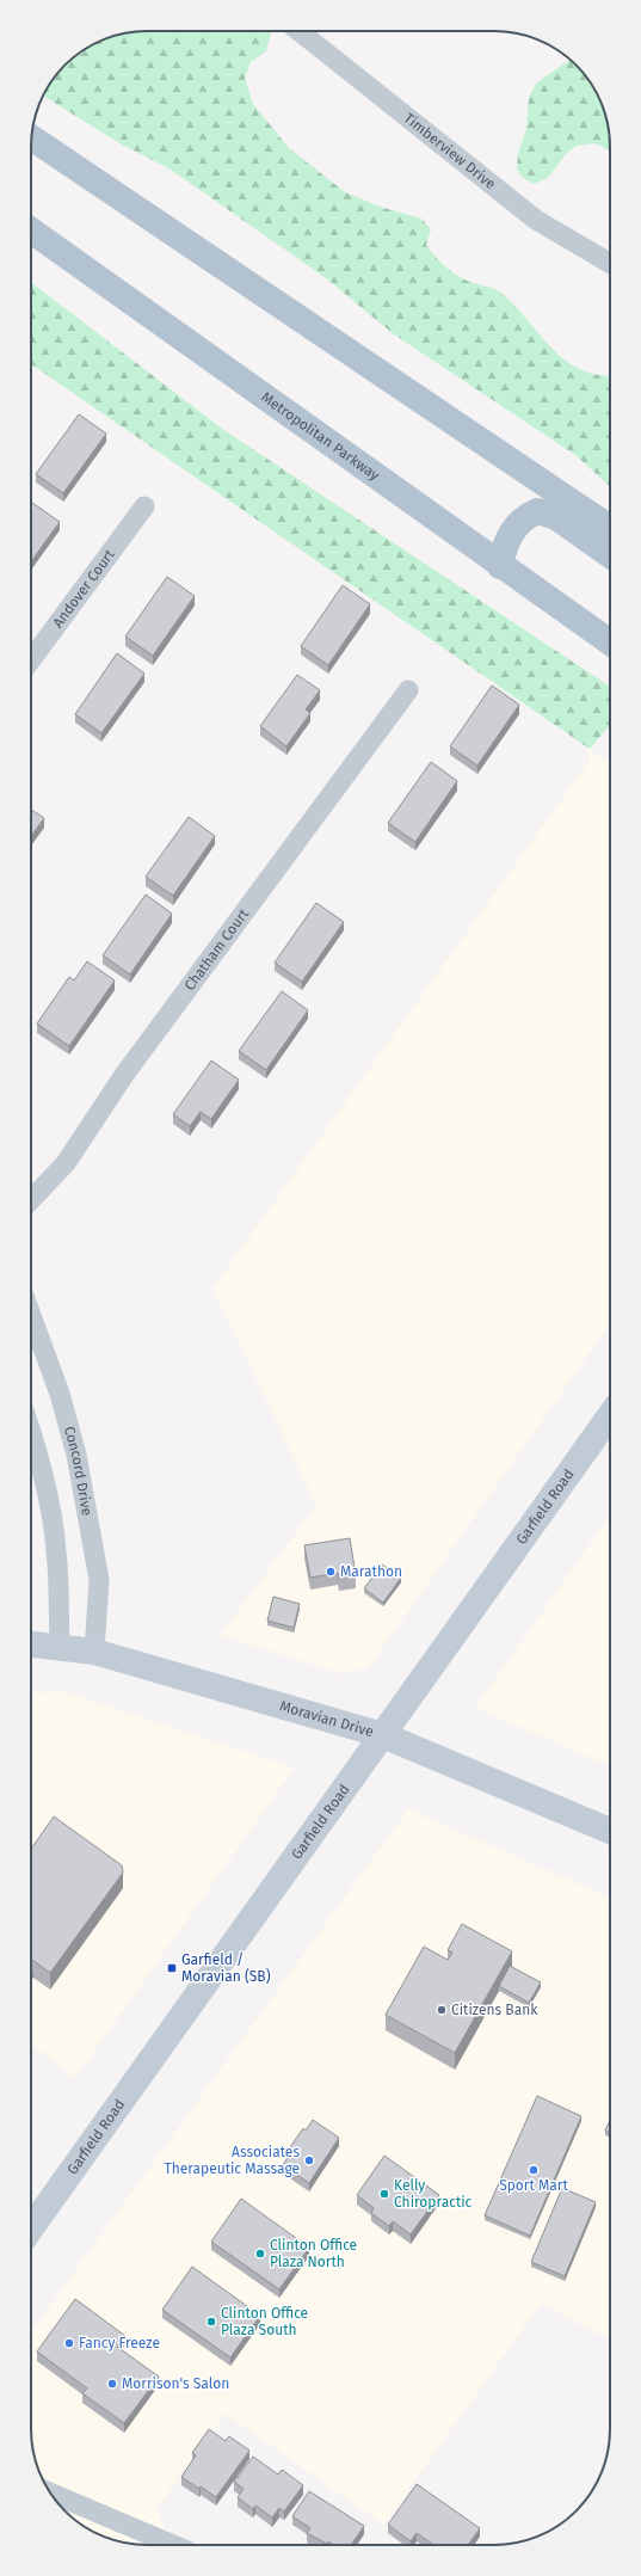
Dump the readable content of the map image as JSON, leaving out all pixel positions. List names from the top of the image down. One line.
{"streets":{"main road":["Metropolitan Parkway","Garfield Road","Moravian Drive"],"street":["Timberview Drive","Andover Court","Chatham Court","Concord Drive"]},"crossings":[["Concord Drive","Moravian Drive"],["Garfield Road","Moravian Drive"]],"places":{"other":["Marathon","Citizens Bank","Associates Therapeutic Massage","Sport Mart","Kelly Chiropractic","Clinton Office Plaza North","Clinton Office Plaza South","Fancy Freeze","Morrison's Salon"],"transit":["Garfield / Moravian (SB)"]}}
